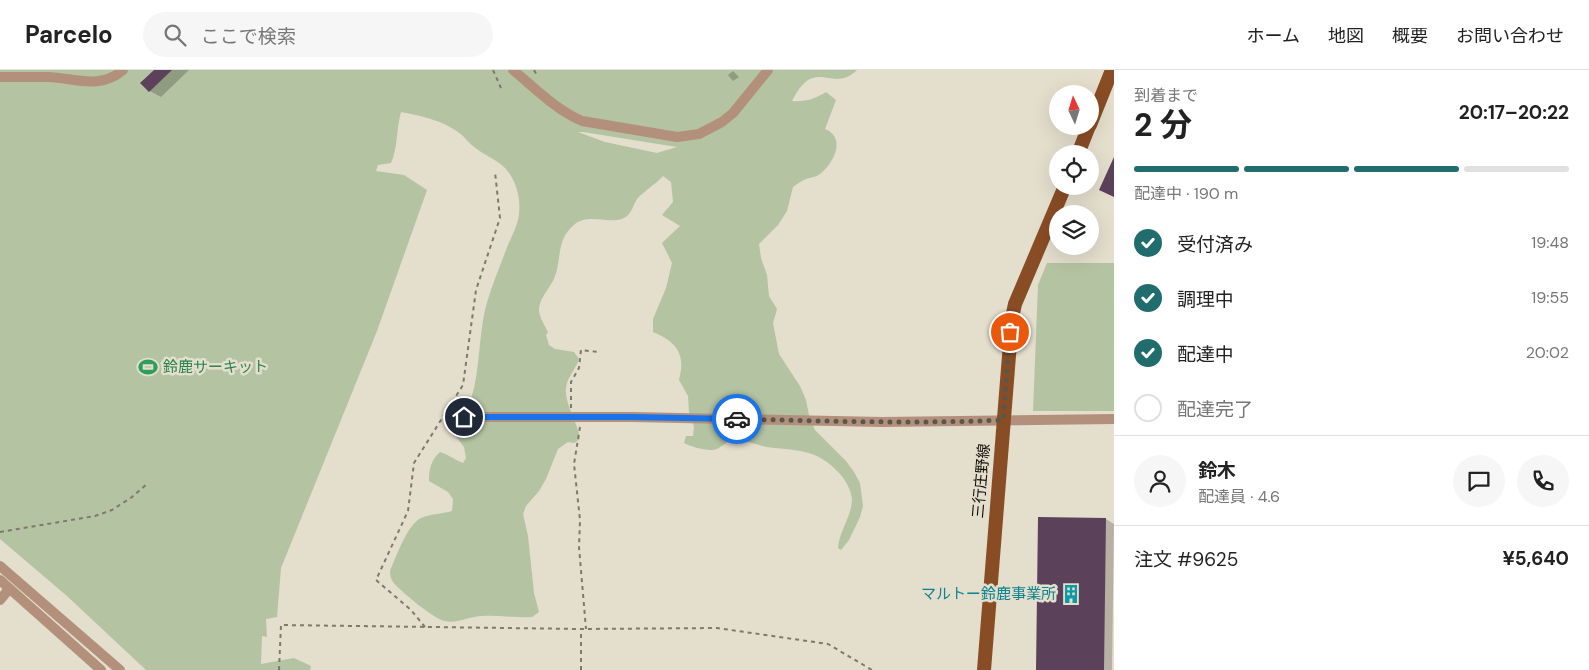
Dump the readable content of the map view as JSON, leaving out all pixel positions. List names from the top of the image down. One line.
{"streets":{"main road":["三行庄野線"]},"places":{"sports":["鈴鹿サーキット"],"building":["マルトー鈴鹿事業所"]},"north":"top","page":{"header":"Parcelo","search":"ここで検索","nav":["ホーム","地図","概要","お問い合わせ"],"heading":["2 分","到着まで","20:17–20:22"],"panel":["鈴木","配達員 · 4.6","注文 #9625","¥5,640"],"bar":"配達中 · 190 m","list":[["受付済み","19:48"],["調理中","19:55"],["配達中","20:02"],"配達完了"]}}
